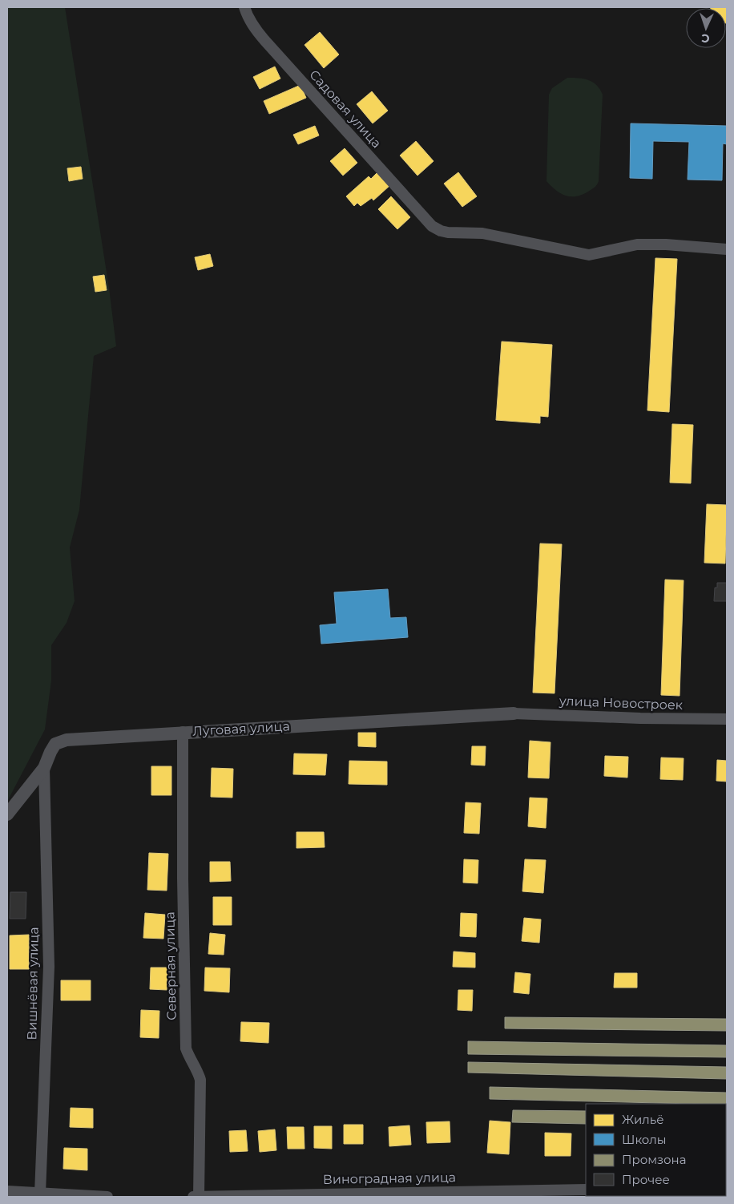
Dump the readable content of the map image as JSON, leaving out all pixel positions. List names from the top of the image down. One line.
{"streets":{"street":["Садовая улица","улица Новостроек","Луговая улица","Северная улица","Вишнёвая улица","Виноградная улица"]},"crossings":[["улица Новостроек","Луговая улица"],["Луговая улица","Северная улица"],["Луговая улица","Вишнёвая улица"],["Северная улица","Виноградная улица"]],"legend":["Жильё","Школы","Промзона","Прочее"],"north":"bottom"}
